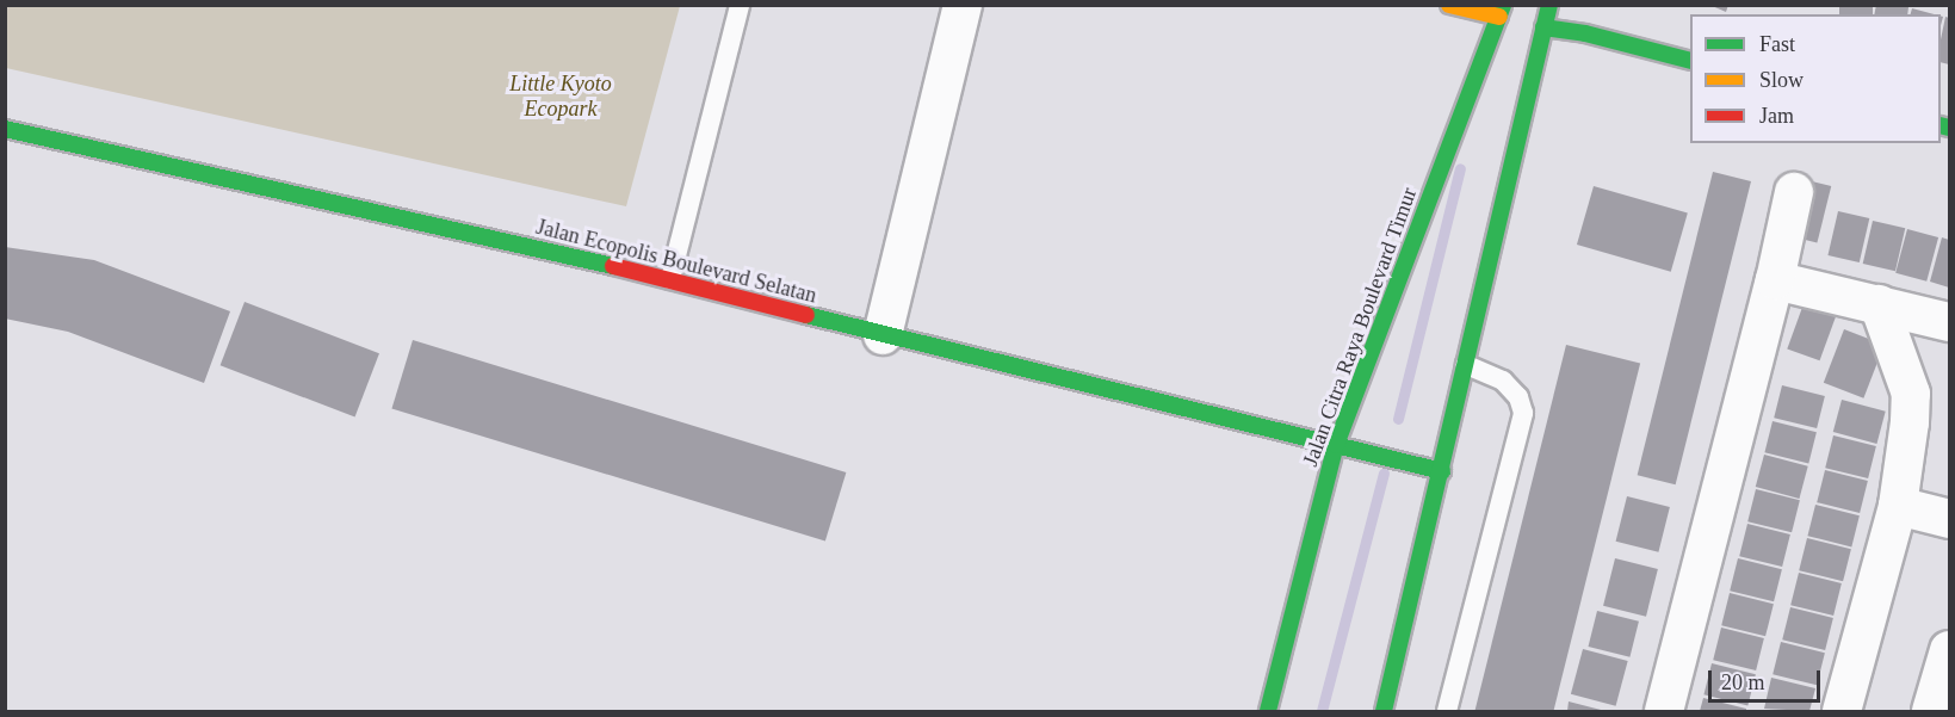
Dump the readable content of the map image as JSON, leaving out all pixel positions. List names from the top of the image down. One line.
{"streets":{"street":["Jalan Ecopolis Boulevard Selatan","Jalan Citra Raya Boulevard Timur"]},"crossings":[["Jalan Ecopolis Boulevard Selatan","Jalan Citra Raya Boulevard Timur"]],"parks":["Little Kyoto Ecopark"],"legend":["Fast","Slow","Jam"],"scale_bar":"20 m"}
